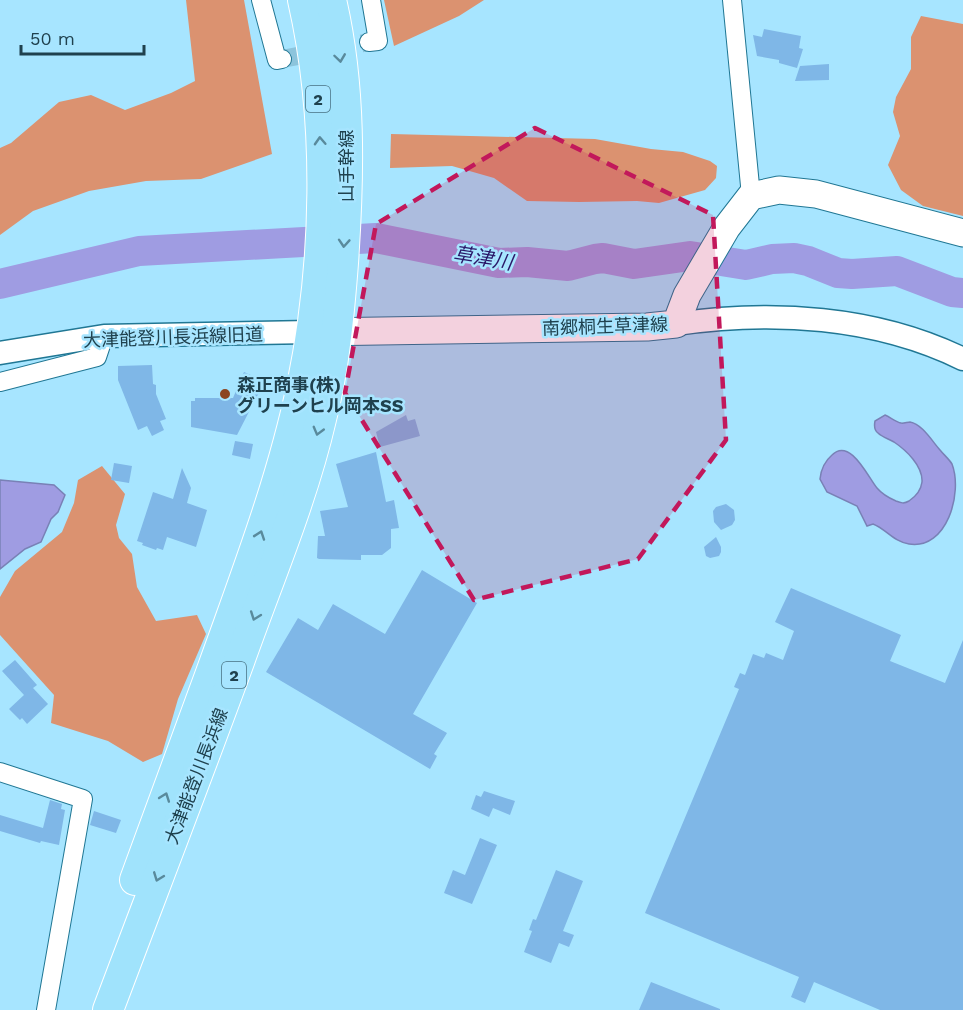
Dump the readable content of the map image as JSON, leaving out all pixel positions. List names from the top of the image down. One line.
{"streets":{"main road":["2","山手幹線","南郷桐生草津線","大津能登川長浜線"],"street":["大津能登川長浜線旧道"]},"crossings":[["山手幹線","南郷桐生草津線"],["山手幹線","大津能登川長浜線旧道"],["山手幹線","大津能登川長浜線"],["南郷桐生草津線","大津能登川長浜線旧道"],["南郷桐生草津線","大津能登川長浜線"],["大津能登川長浜線旧道","大津能登川長浜線"]],"water":["草津川"],"places":["森正商事(株) グリーンヒル岡本SS"],"scale_bar":"50 m"}
